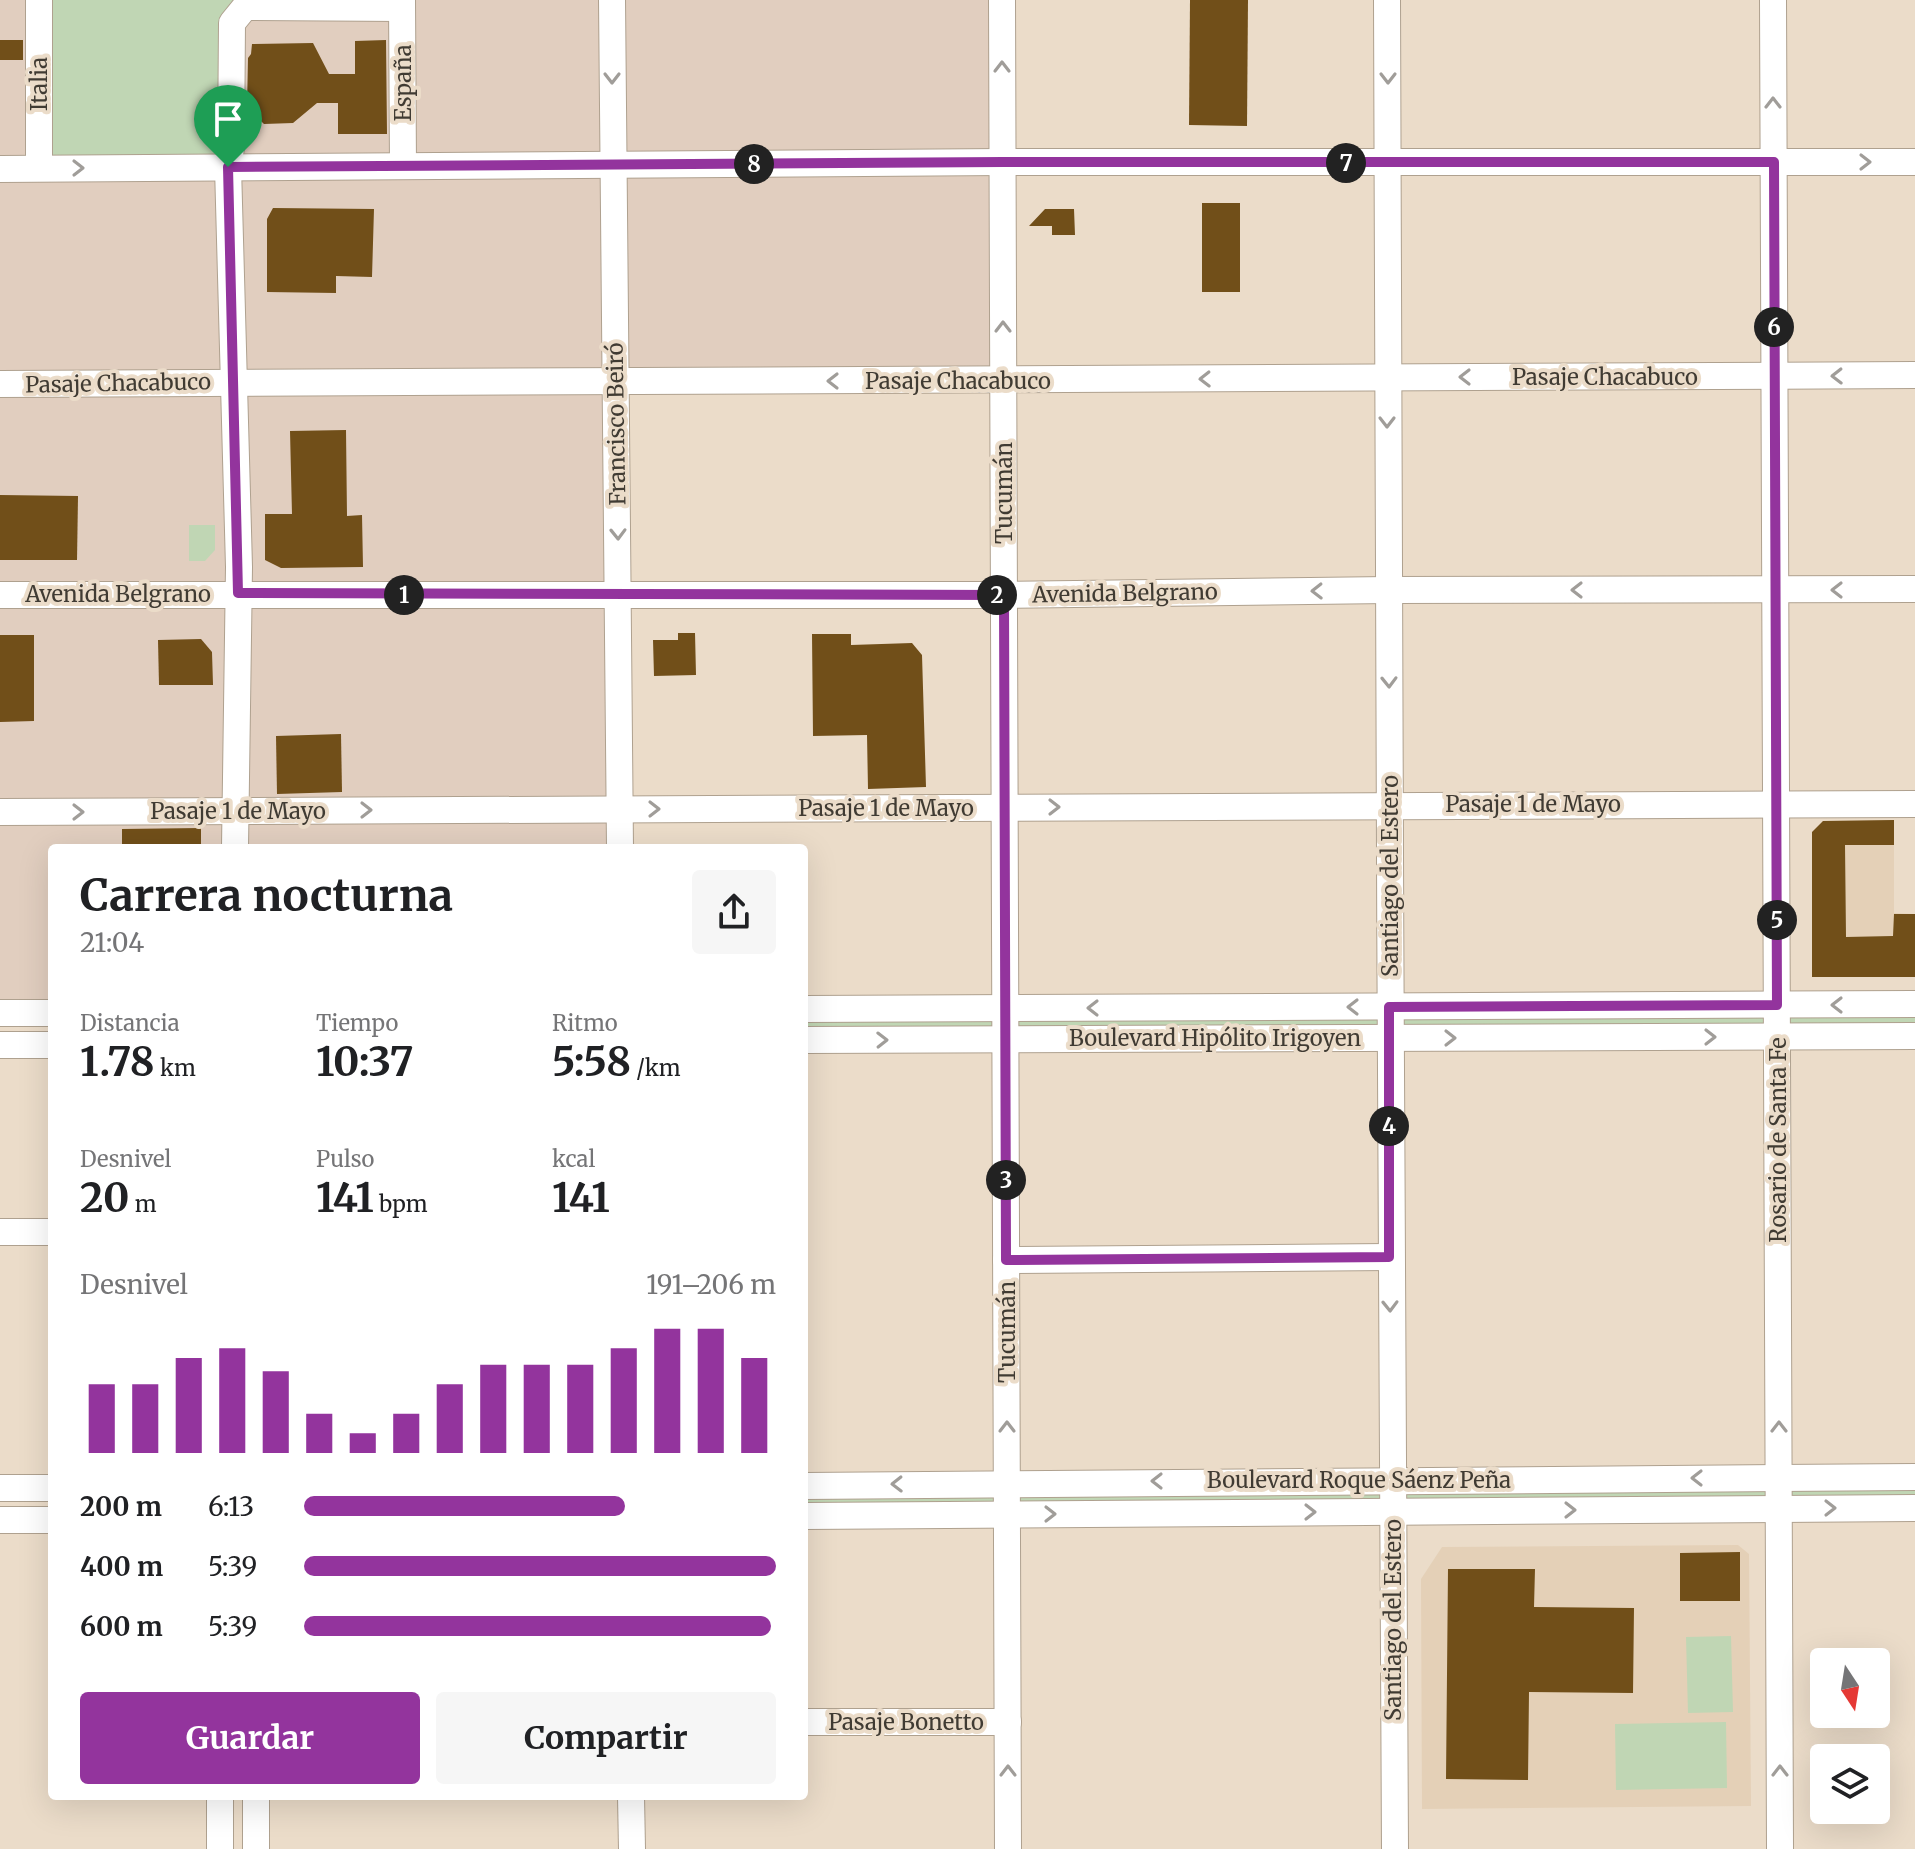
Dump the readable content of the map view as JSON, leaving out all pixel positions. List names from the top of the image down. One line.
{"streets":{"street":["España","Italia","Pasaje Chacabuco","Francisco Beiró","Tucumán","Avenida Belgrano","Pasaje 1 de Mayo","Santiago del Estero","Boulevard Hipólito Irigoyen","Rosario de Santa Fe","Boulevard Roque Sáenz Peña","Pasaje Bonetto"]},"crossings":[["Pasaje Chacabuco","Francisco Beiró"],["Pasaje Chacabuco","Tucumán"],["Pasaje Chacabuco","Santiago del Estero"],["Pasaje Chacabuco","Rosario de Santa Fe"],["Francisco Beiró","Avenida Belgrano"],["Francisco Beiró","Pasaje 1 de Mayo"],["Tucumán","Avenida Belgrano"],["Tucumán","Pasaje 1 de Mayo"],["Tucumán","Boulevard Hipólito Irigoyen"],["Tucumán","Boulevard Roque Sáenz Peña"],["Tucumán","Pasaje Bonetto"],["Avenida Belgrano","Santiago del Estero"],["Avenida Belgrano","Rosario de Santa Fe"],["Pasaje 1 de Mayo","Santiago del Estero"],["Pasaje 1 de Mayo","Rosario de Santa Fe"],["Santiago del Estero","Boulevard Hipólito Irigoyen"],["Santiago del Estero","Boulevard Roque Sáenz Peña"],["Boulevard Hipólito Irigoyen","Rosario de Santa Fe"],["Rosario de Santa Fe","Boulevard Roque Sáenz Peña"]],"one_way":["Francisco Beiró","Tucumán","Avenida Belgrano","Pasaje 1 de Mayo","Santiago del Estero","Rosario de Santa Fe"],"north":"bottom","page":{"pins":["7","8","6","1","2","5","4","3"],"heading":["Carrera nocturna","21:04"],"stats":[["Distancia","1.78 km"],["Tiempo","10:37"],["Ritmo","5:58 /km"],["Desnivel","20 m"],["Pulso","141 bpm"],["kcal","141"]],"chart":["Desnivel","191–206 m"],"list":[{"name":"200 m","note":"6:13"},{"name":"400 m","note":"5:39"},{"name":"600 m","note":"5:39"}],"buttons":["Guardar","Compartir"]}}
